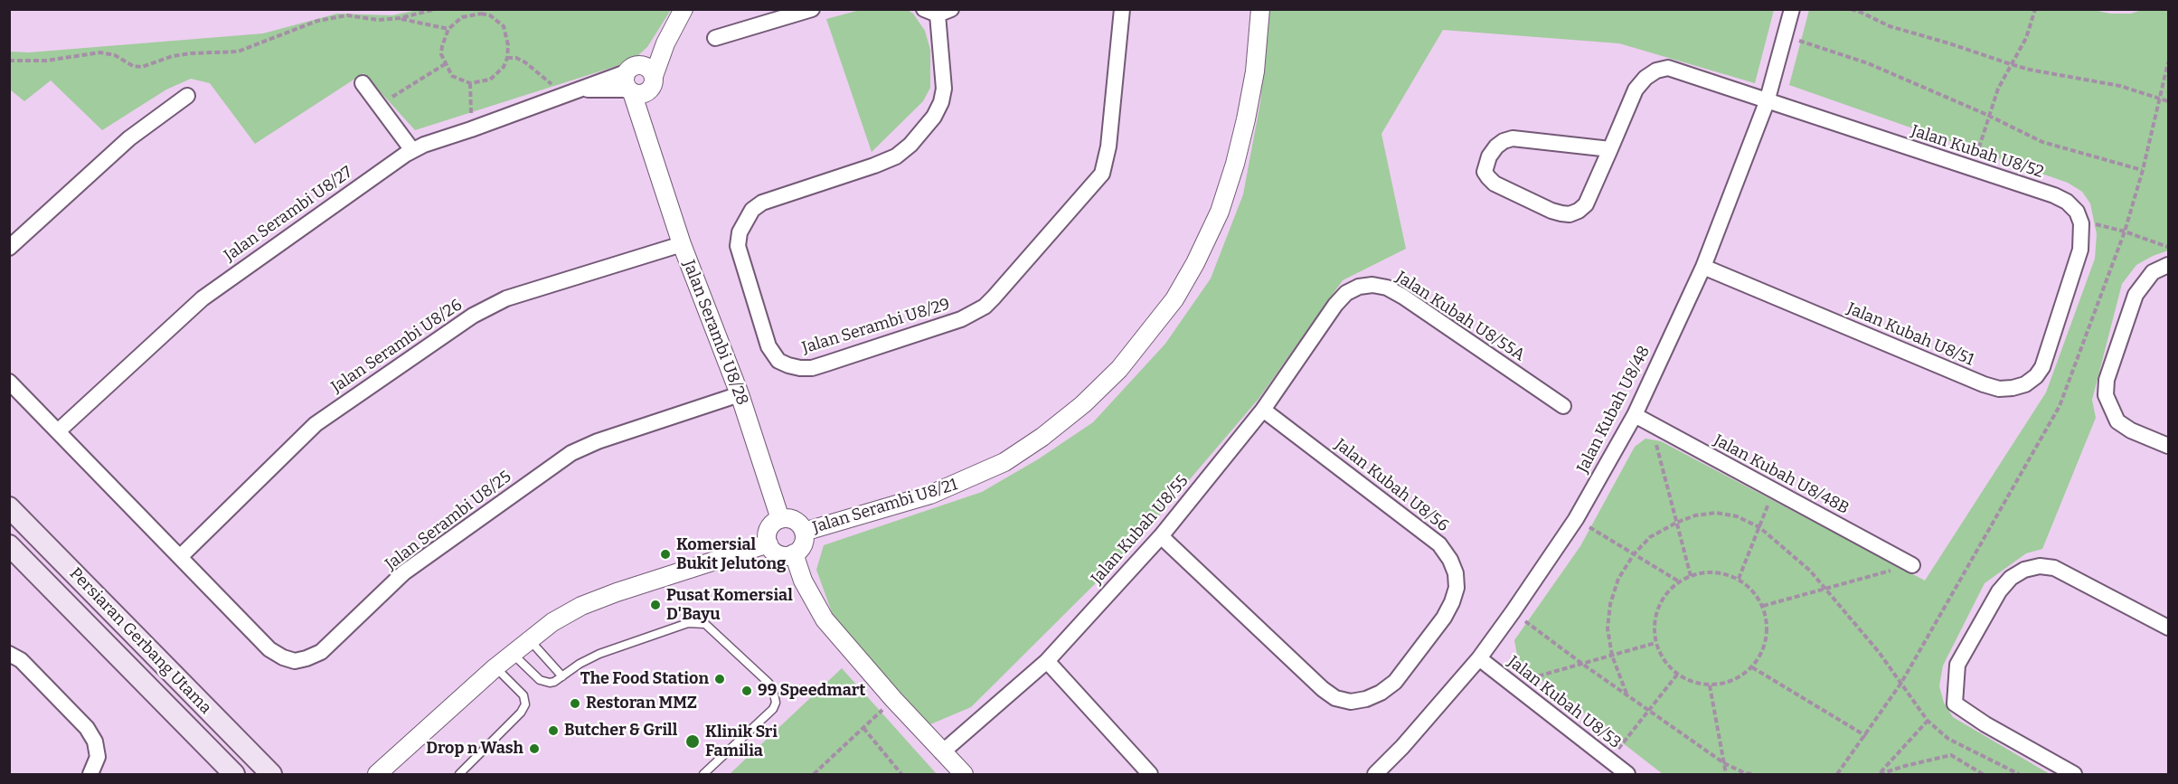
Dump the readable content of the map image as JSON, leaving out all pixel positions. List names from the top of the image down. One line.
{"streets":{"main road":["Persiaran Gerbang Utama"],"street":["Jalan Kubah U8/52","Jalan Serambi U8/27","Jalan Kubah U8/55A","Jalan Serambi U8/29","Jalan Serambi U8/28","Jalan Kubah U8/51","Jalan Serambi U8/26","Jalan Kubah U8/48","Jalan Kubah U8/48B","Jalan Kubah U8/56","Jalan Serambi U8/21","Jalan Serambi U8/25","Jalan Kubah U8/55","Jalan Kubah U8/53"]},"crossings":[["Jalan Kubah U8/52","Jalan Kubah U8/51"],["Jalan Kubah U8/52","Jalan Kubah U8/48"],["Jalan Serambi U8/27","Jalan Serambi U8/28"],["Jalan Serambi U8/27","Jalan Serambi U8/25"],["Jalan Kubah U8/55A","Jalan Kubah U8/55"],["Jalan Serambi U8/28","Jalan Serambi U8/26"],["Jalan Serambi U8/28","Jalan Serambi U8/21"],["Jalan Serambi U8/28","Jalan Serambi U8/25"],["Jalan Kubah U8/51","Jalan Kubah U8/48"],["Jalan Serambi U8/26","Jalan Serambi U8/25"],["Jalan Kubah U8/48","Jalan Kubah U8/48B"],["Jalan Kubah U8/48","Jalan Kubah U8/53"],["Jalan Kubah U8/56","Jalan Kubah U8/55"]],"places":["Komersial Bukit Jelutong","Pusat Komersial D'Bayu","The Food Station","99 Speedmart","Restoran MMZ","Butcher & Grill","Klinik Sri Familia","Drop n Wash"]}
